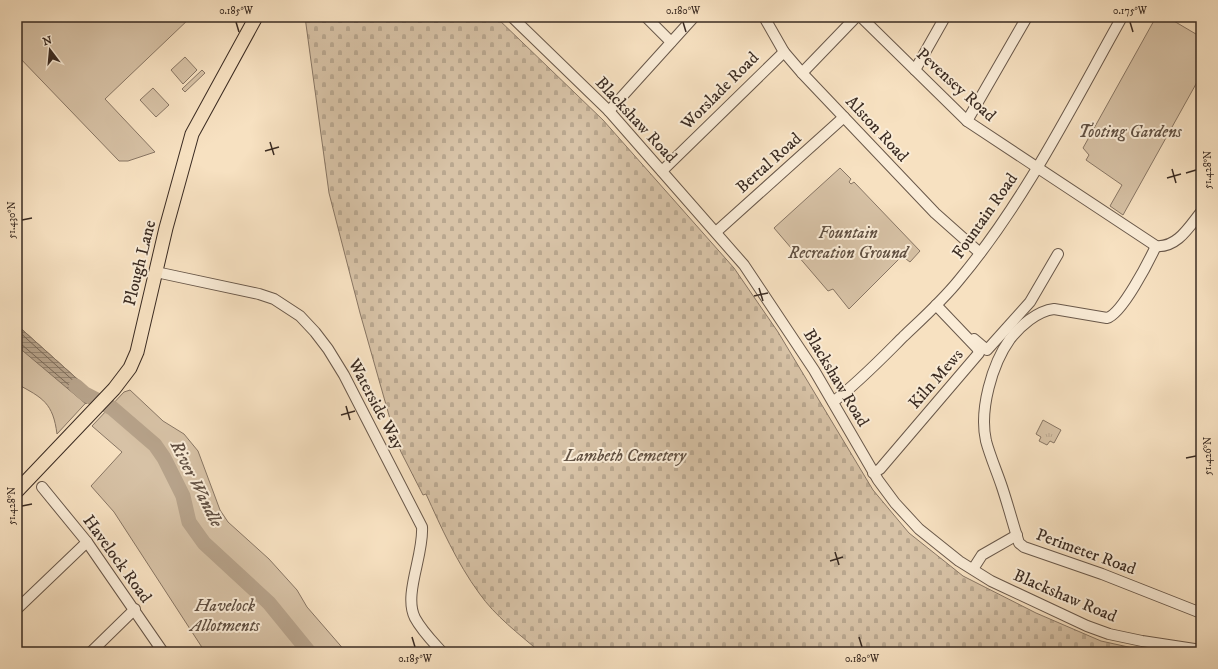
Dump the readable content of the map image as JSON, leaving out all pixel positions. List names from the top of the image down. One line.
{"streets":{"main road":["Plough Lane"],"street":["Pevensey Road","Worslade Road","Blackshaw Road","Alston Road","Bertal Road","Fountain Road","Kiln Mews","Waterside Way","Perimeter Road","Havelock Road"]},"crossings":[["Pevensey Road","Fountain Road"],["Pevensey Road","Perimeter Road"],["Worslade Road","Blackshaw Road"],["Worslade Road","Alston Road"],["Blackshaw Road","Bertal Road"],["Blackshaw Road","Fountain Road"],["Blackshaw Road","Kiln Mews"],["Alston Road","Bertal Road"],["Alston Road","Fountain Road"],["Fountain Road","Kiln Mews"],["Plough Lane","Waterside Way"]],"water":["River Wandle"],"parks":["Tooting Gardens","Fountain Recreation Ground","Lambeth Cemetery","Havelock Allotments"],"north":"top","coordinates":["0.185°W","0.180°W","0.175°W","51.428°N","51.430°N","51.426°N"]}
